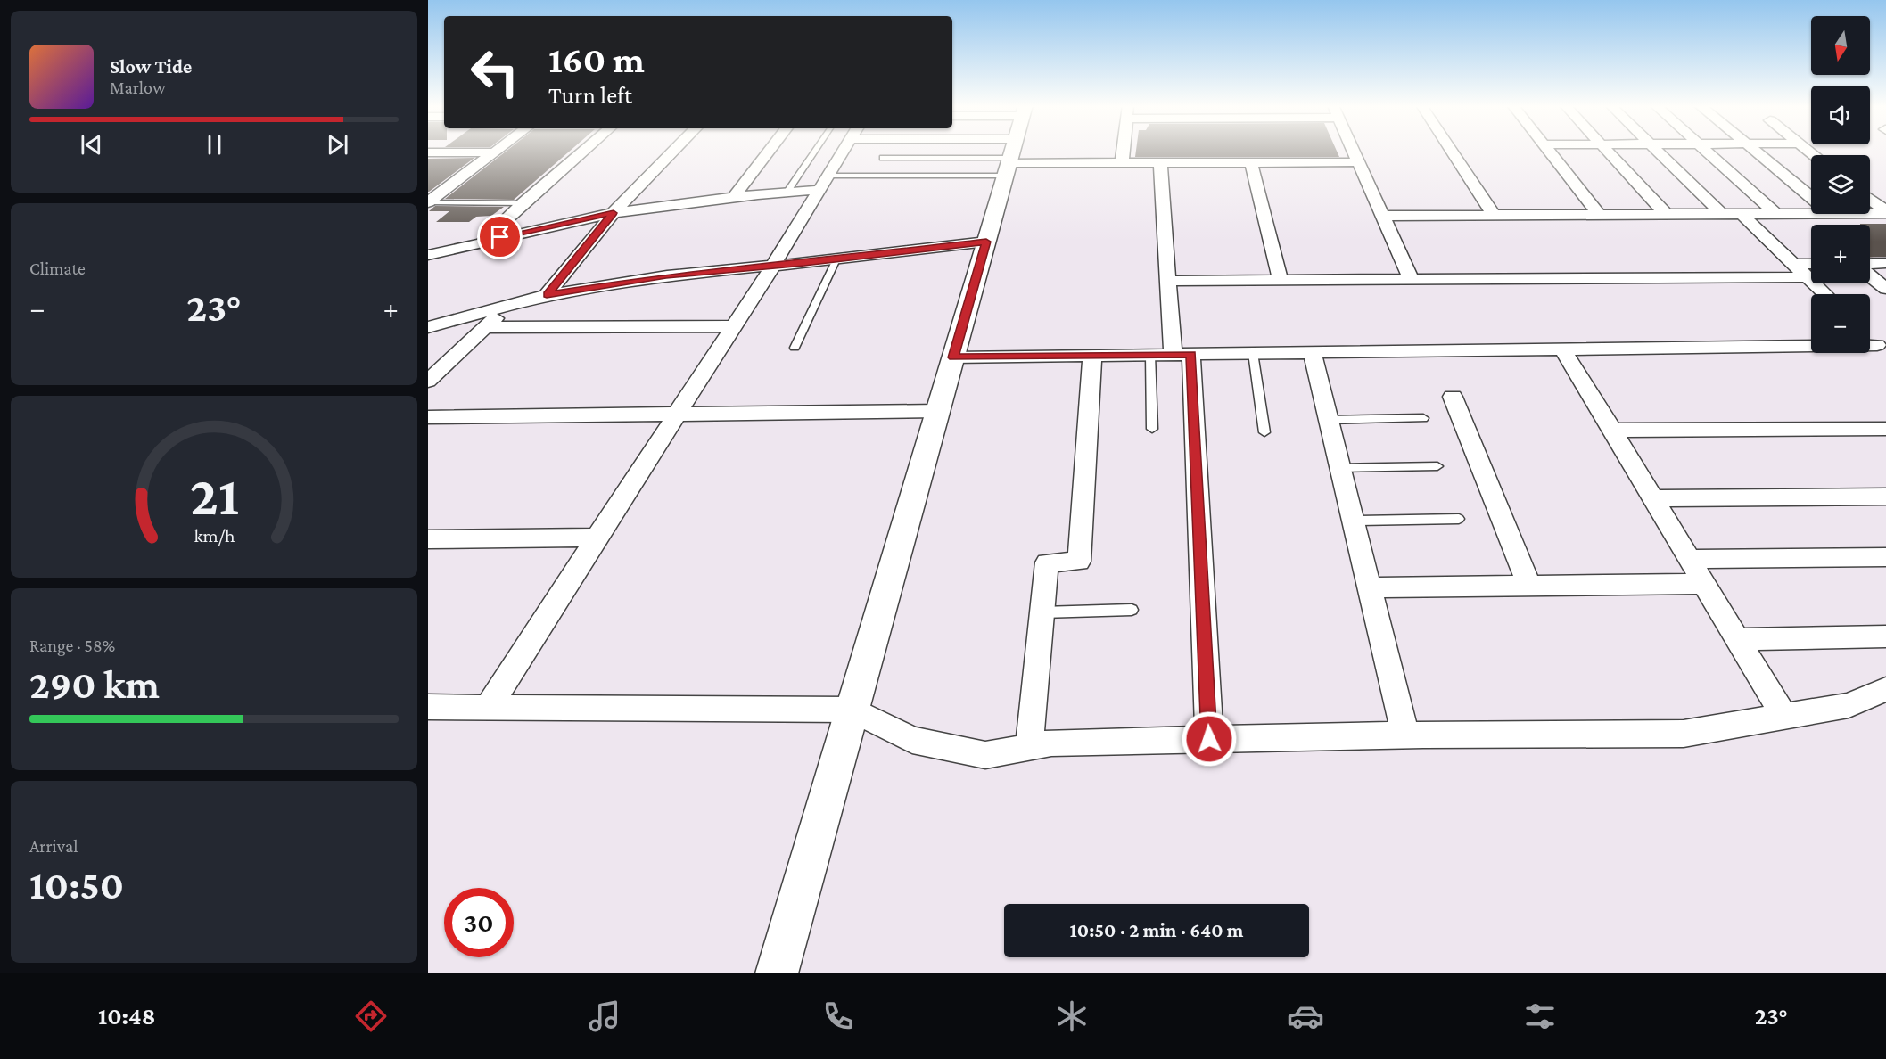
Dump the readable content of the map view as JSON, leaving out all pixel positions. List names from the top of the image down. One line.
{"north":"bottom","page":{"map_buttons":["+","−"],"turn":["160 m","Turn left"],"song":["Slow Tide","Marlow"],"tile":["Climate",["Range · 58%","290 km"],["Arrival","10:50"]],"heat":["−","23°","+"],"limit":"30","trip":"10:50 · 2 min · 640 m","tabs":["10:48","23°"],"gauge":["21","km/h"]}}
